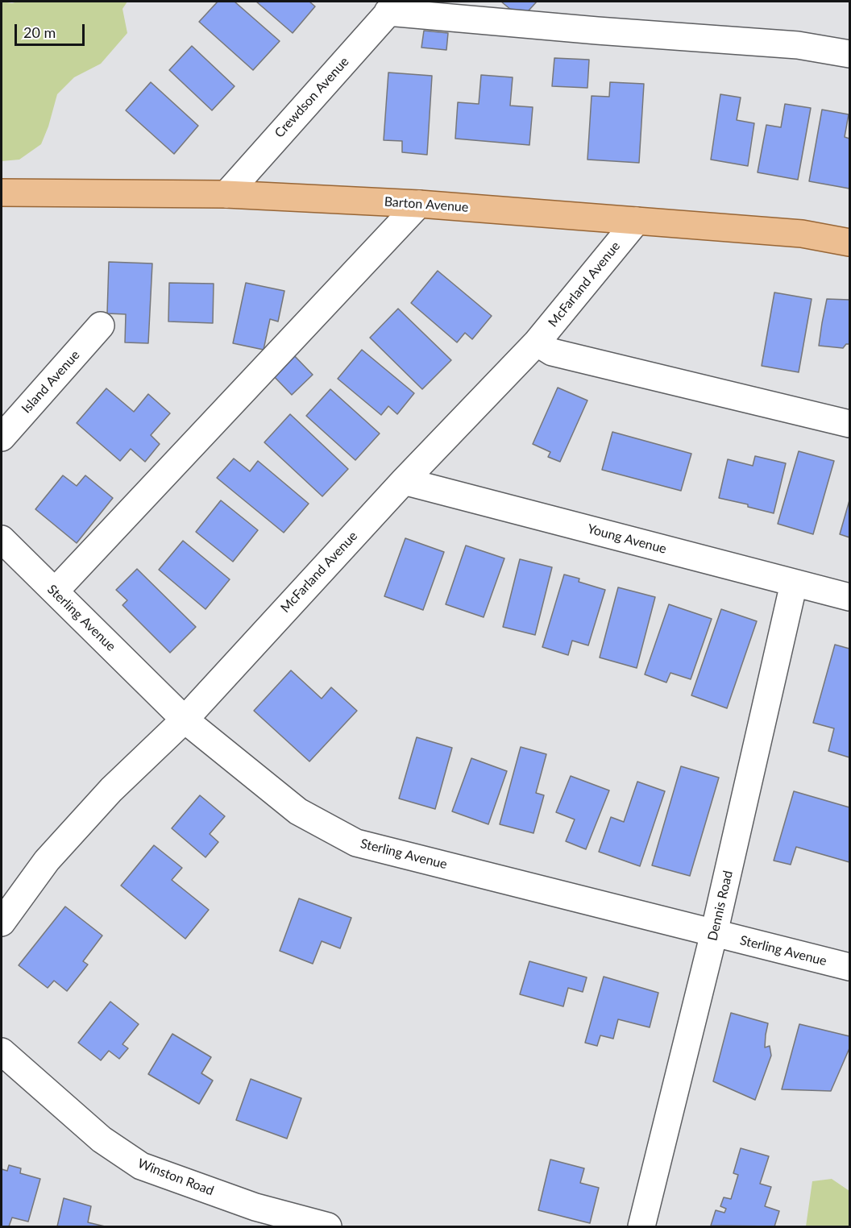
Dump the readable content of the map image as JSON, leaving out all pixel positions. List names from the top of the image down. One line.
{"streets":{"main road":["Barton Avenue"],"street":["Crewdson Avenue","McFarland Avenue","Island Avenue","Young Avenue","Sterling Avenue","Dennis Road","Winston Road"]},"crossings":[["Crewdson Avenue","Barton Avenue"],["Barton Avenue","McFarland Avenue"],["McFarland Avenue","Young Avenue"],["McFarland Avenue","Sterling Avenue"],["Young Avenue","Dennis Road"],["Sterling Avenue","Dennis Road"]],"scale_bar":"20 m"}
